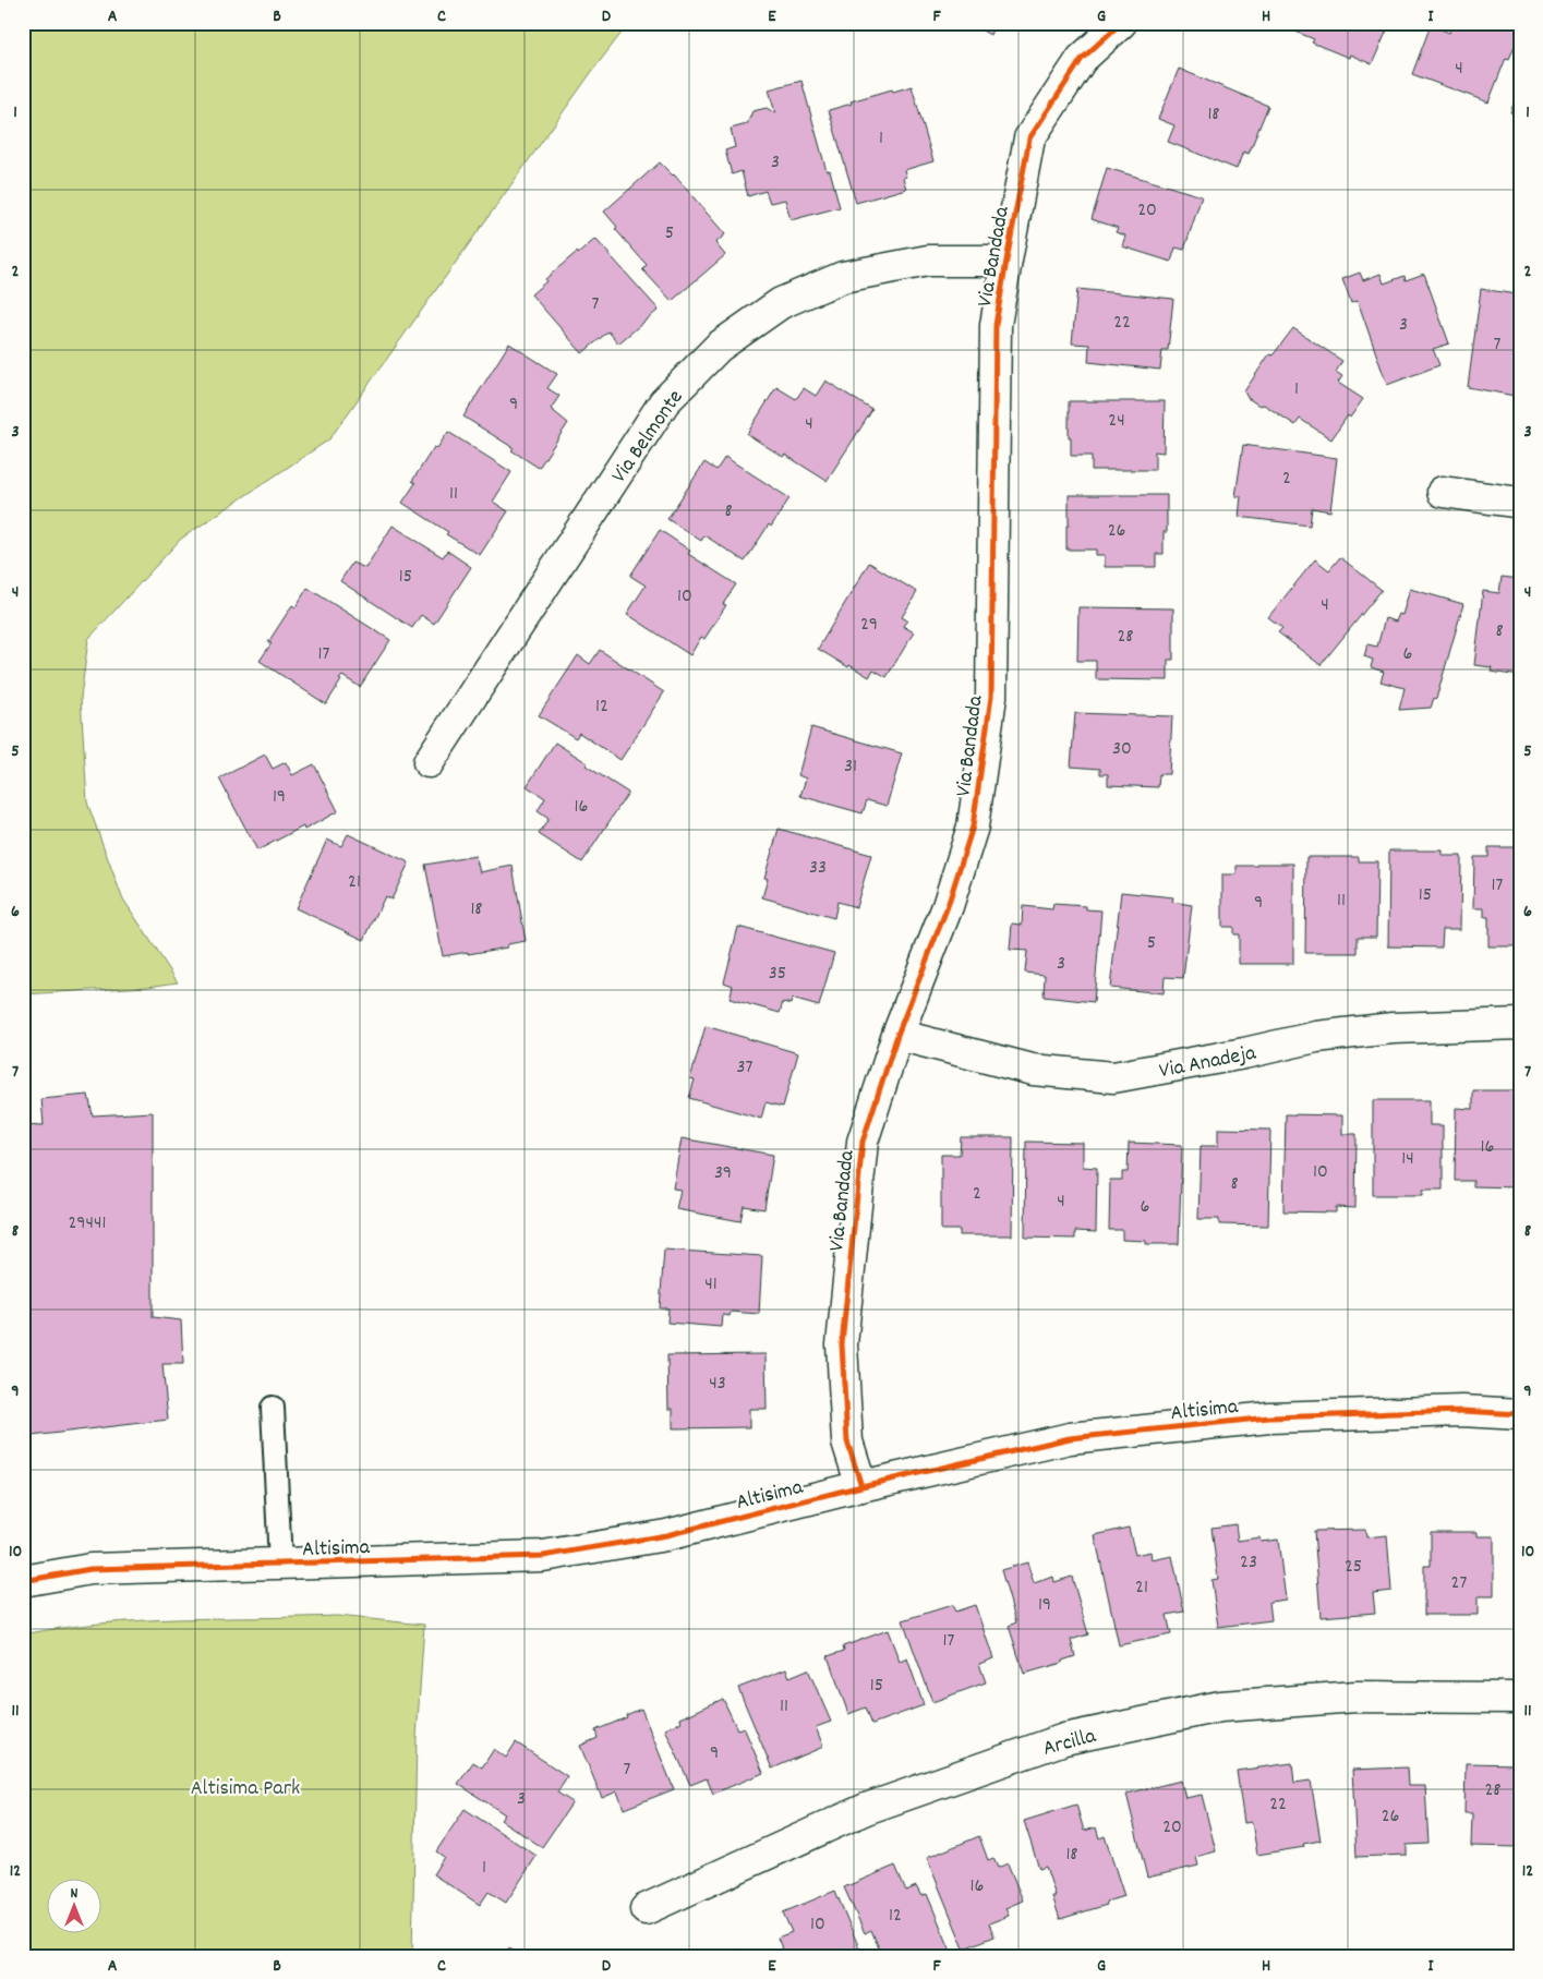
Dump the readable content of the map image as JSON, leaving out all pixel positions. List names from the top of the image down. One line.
{"streets":{"street":["Via Bandada","Via Belmonte","Via Anadeja","Altisima","Arcilla"]},"crossings":[["Via Bandada","Via Belmonte"],["Via Bandada","Via Anadeja"],["Via Bandada","Altisima"]],"parks":["Altisima Park"],"house_numbers":["4","18","1","3","20","5","7","22","3","7","1","9","24","4","2","11","8","26","15","10","4","29","8","28","17","6","12","30","31","19","16","33","21","17","15","11","9","18","5","3","35","37","16","14","10","39","8","2","4","6","29441","41","43","23","25","27","21","19","17","15","11","9","7","28","3","22","26","20","18","1","16","12","10"],"north":"top","grid":{"columns":["A","B","C","D","E","F","G","H","I"],"rows":["1","2","3","4","5","6","7","8","9","10","11","12"]}}
